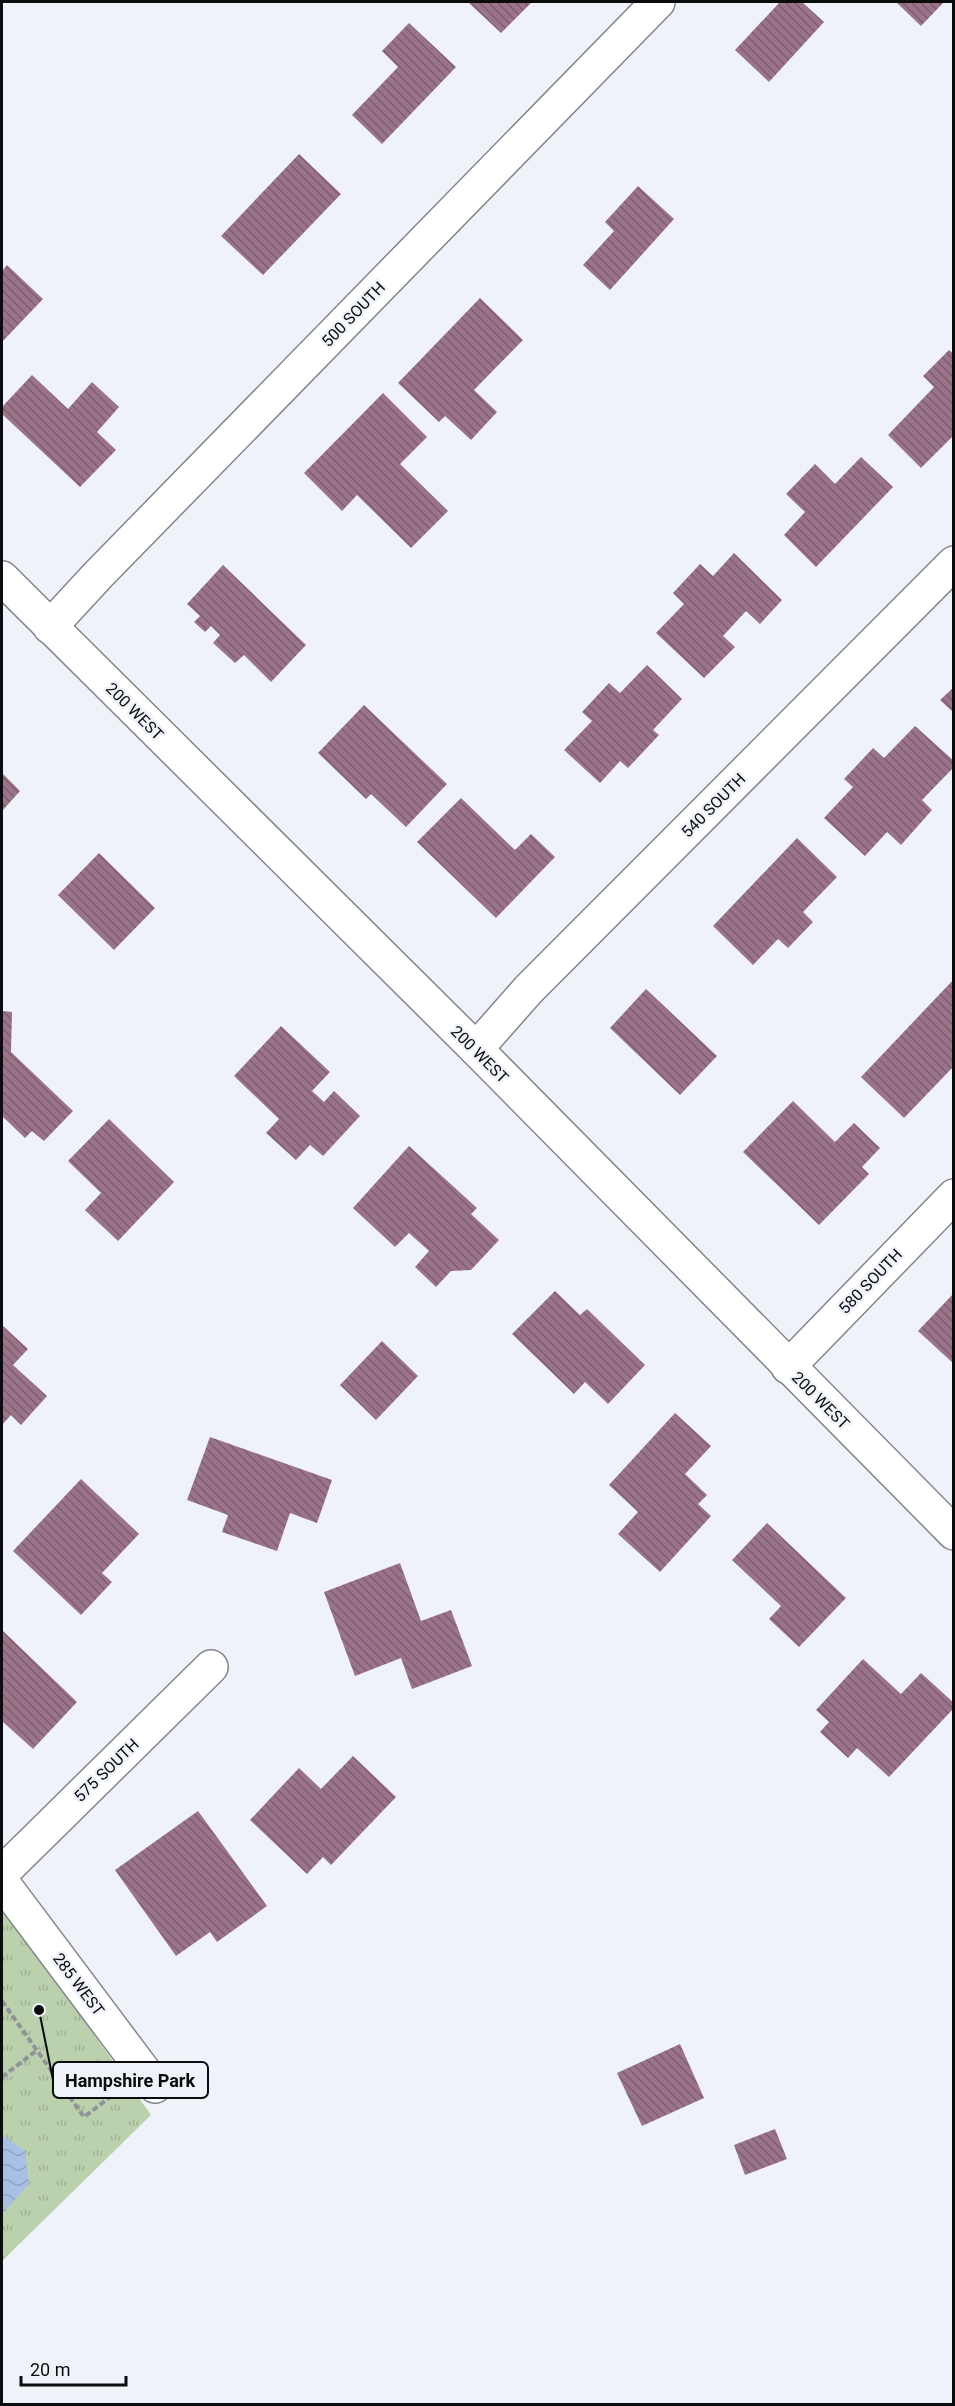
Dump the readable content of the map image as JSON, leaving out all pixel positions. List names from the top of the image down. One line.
{"streets":{"street":["500 SOUTH","200 WEST","540 SOUTH","580 SOUTH","575 SOUTH","285 WEST"]},"crossings":[["500 SOUTH","200 WEST"],["200 WEST","540 SOUTH"],["200 WEST","580 SOUTH"]],"places":["Hampshire Park"],"scale_bar":"20 m"}
